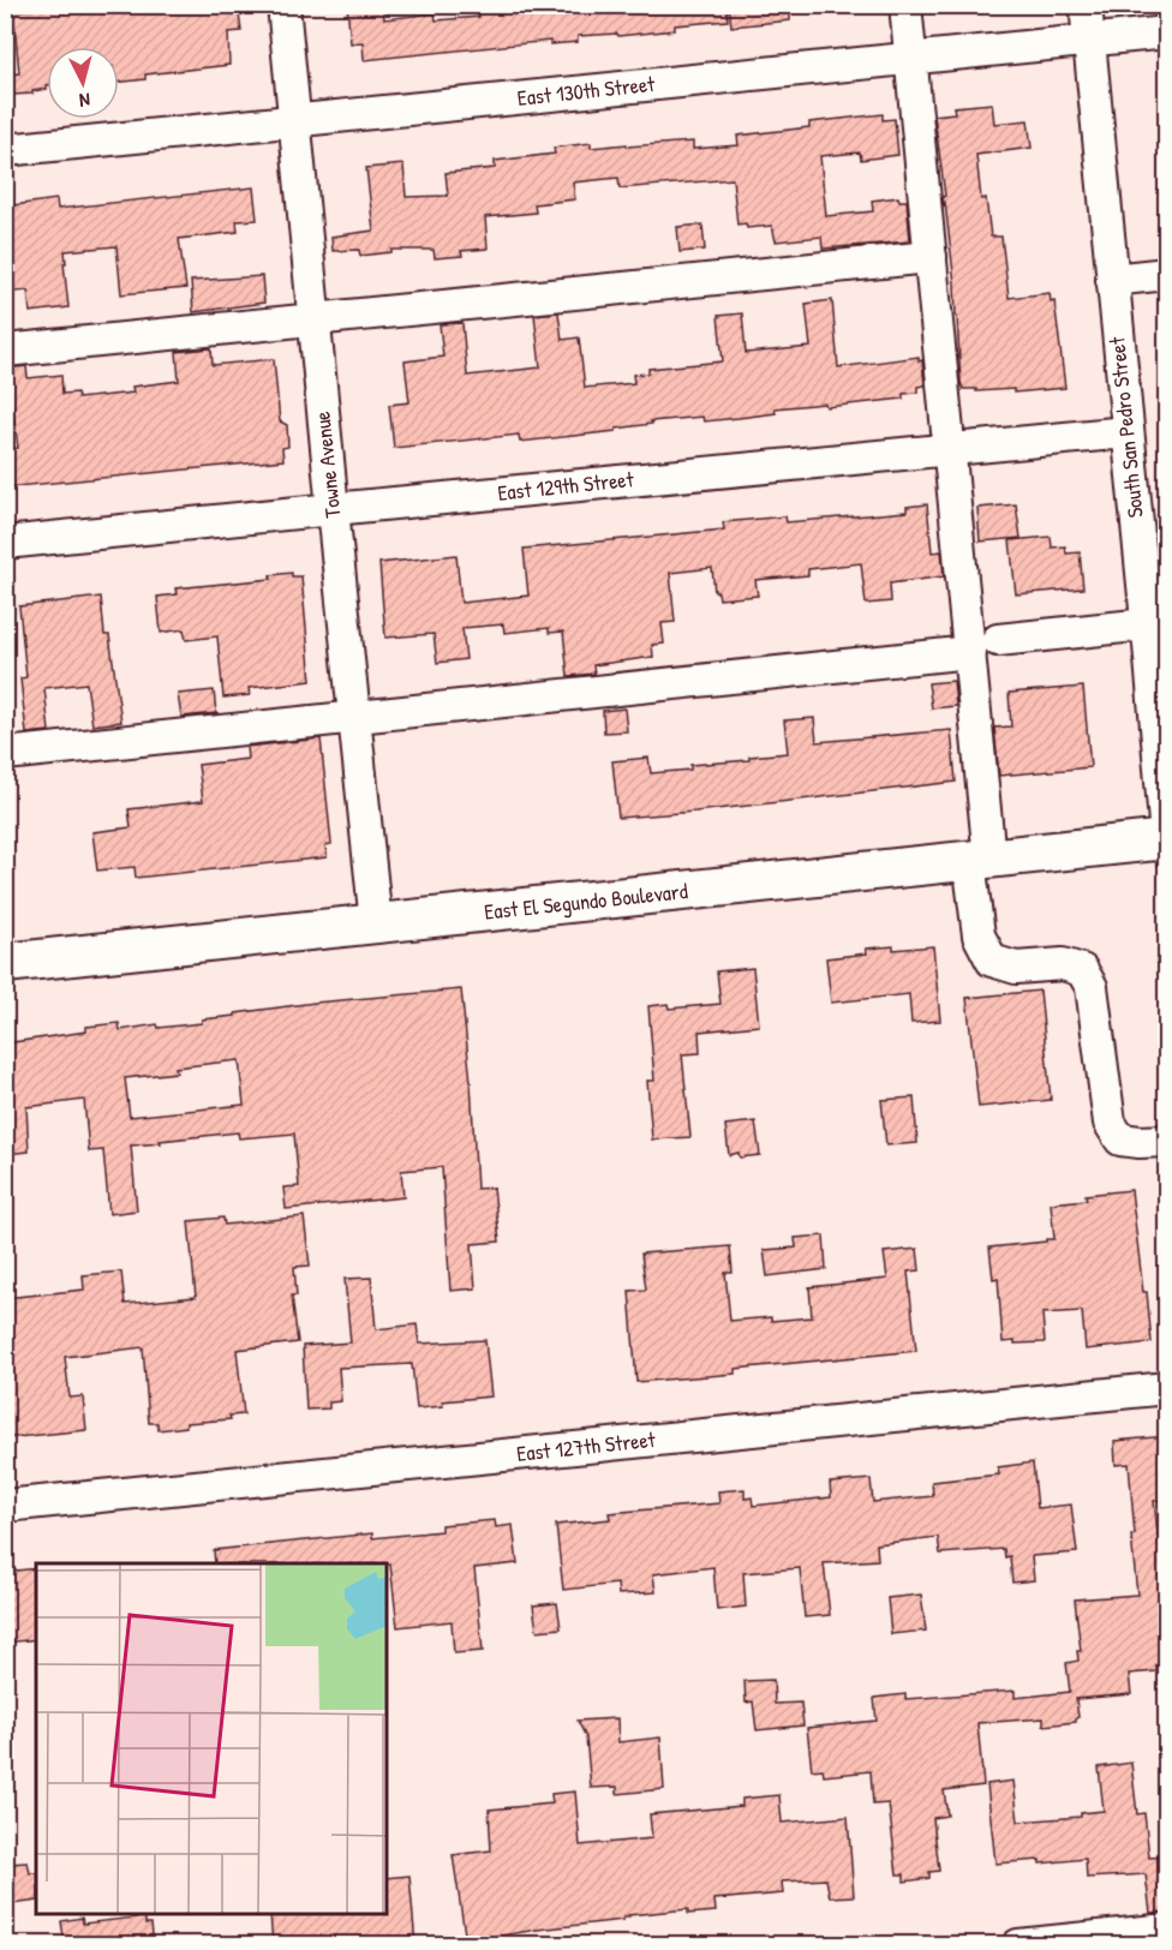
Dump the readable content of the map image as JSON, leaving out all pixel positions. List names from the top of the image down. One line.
{"streets":{"main road":["East El Segundo Boulevard"],"street":["East 130th Street","South San Pedro Street","Towne Avenue","East 129th Street","East 127th Street"]},"crossings":[["East 130th Street","South San Pedro Street"],["East 130th Street","Towne Avenue"],["South San Pedro Street","East 129th Street"],["South San Pedro Street","East El Segundo Boulevard"],["Towne Avenue","East 129th Street"],["Towne Avenue","East El Segundo Boulevard"]],"north":"bottom"}
